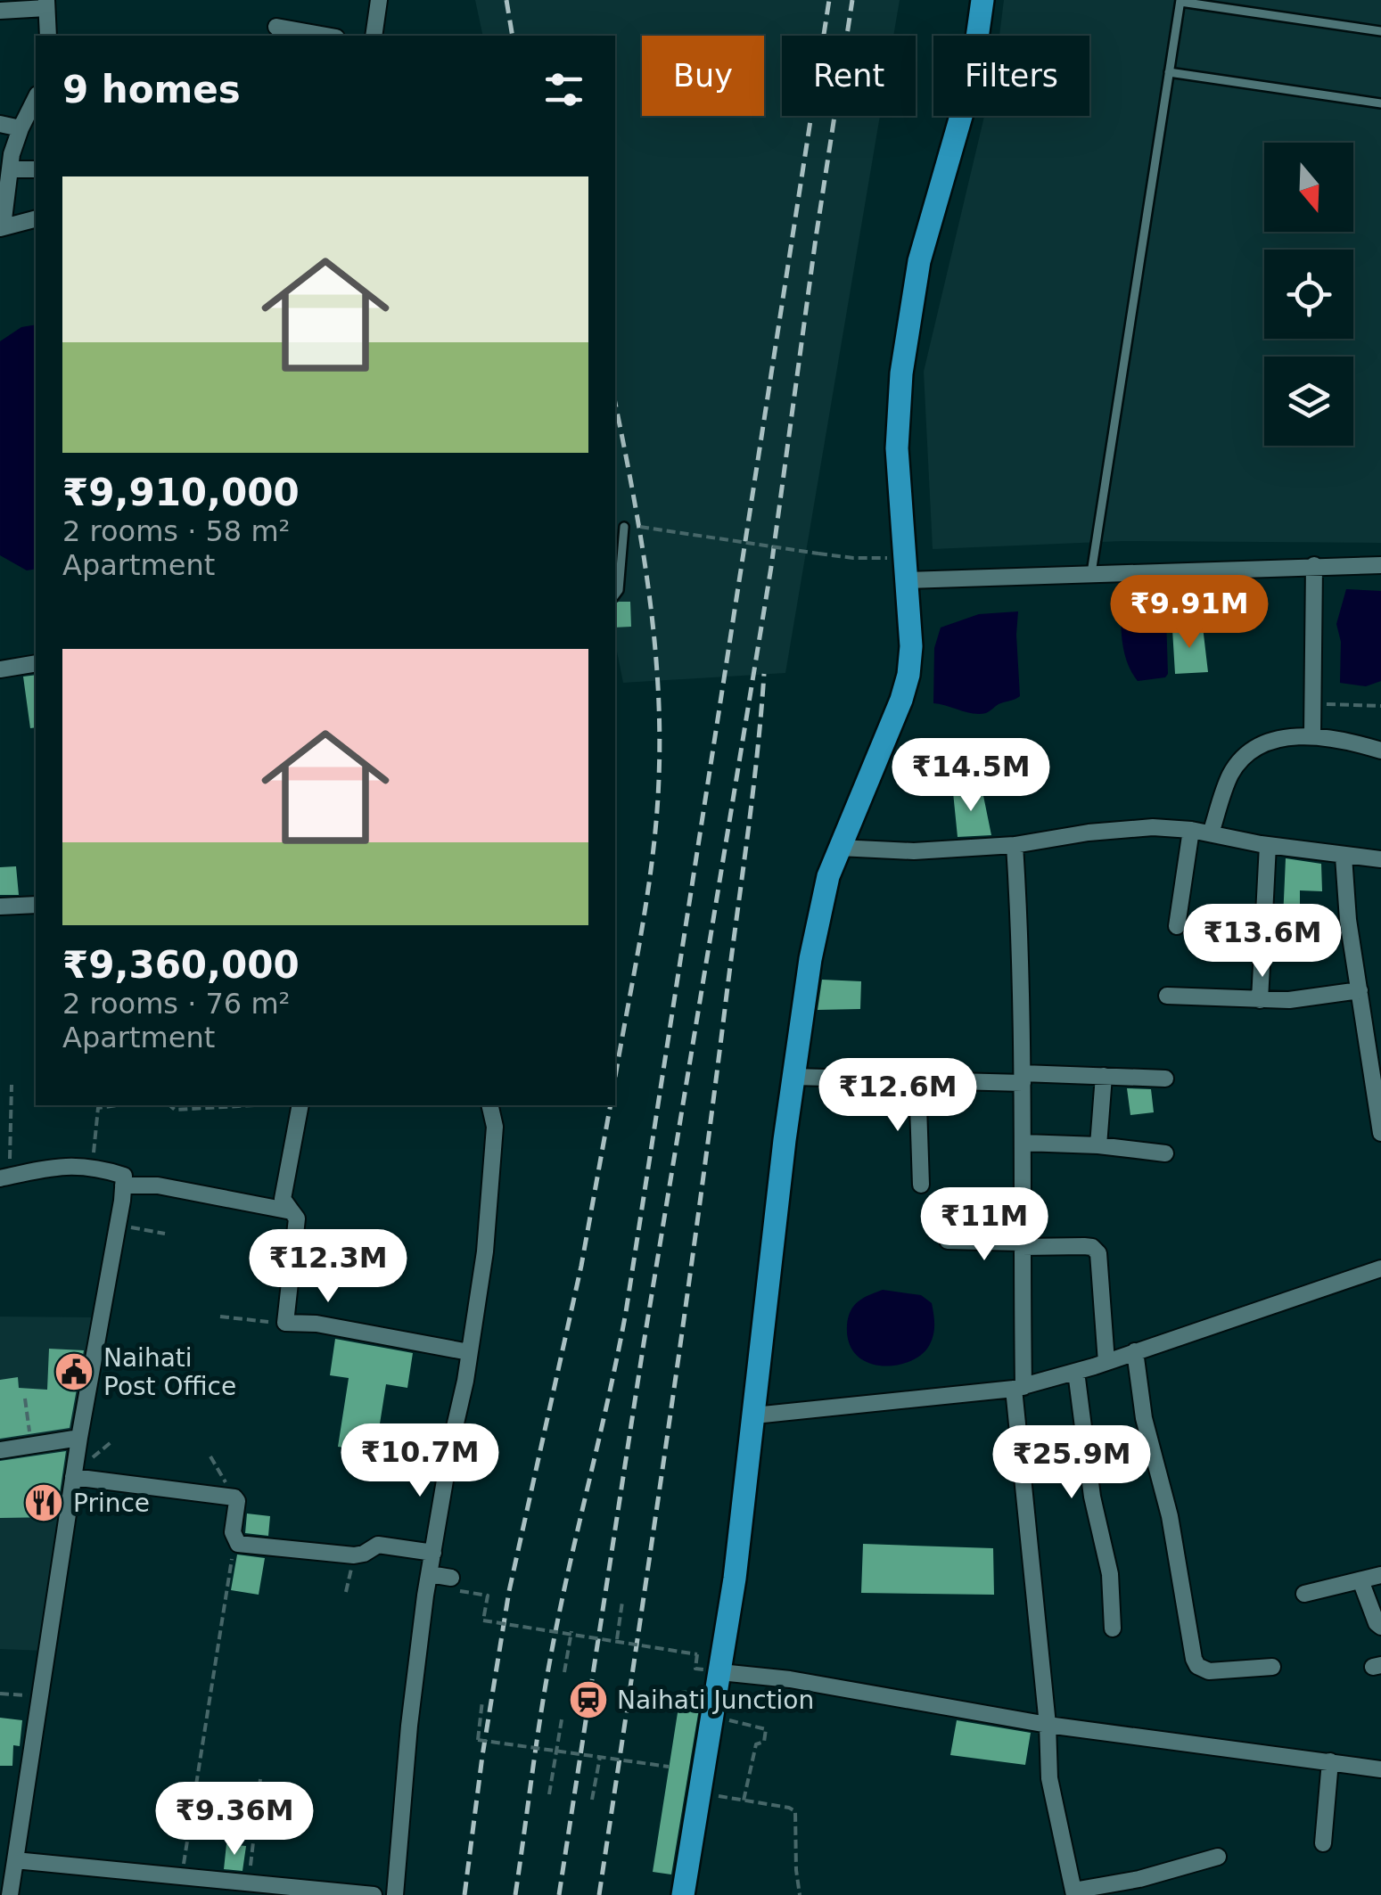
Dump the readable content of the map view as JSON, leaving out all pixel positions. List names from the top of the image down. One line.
{"places":{"public building":["Naihati Post Office"],"restaurant":["Prince"],"station":["Naihati Junction"]},"north":"bottom","page":{"chip":["Buy","Rent","Filters"],"heading":"9 homes","list":[{"name":"₹9,910,000","note":"2 rooms · 58 m² · Apartment"},{"name":"₹9,360,000","note":"2 rooms · 76 m² · Apartment"}],"price":["₹9.91M","₹14.5M","₹13.6M","₹12.6M","₹11M","₹12.3M","₹10.7M","₹25.9M","₹9.36M"]}}
